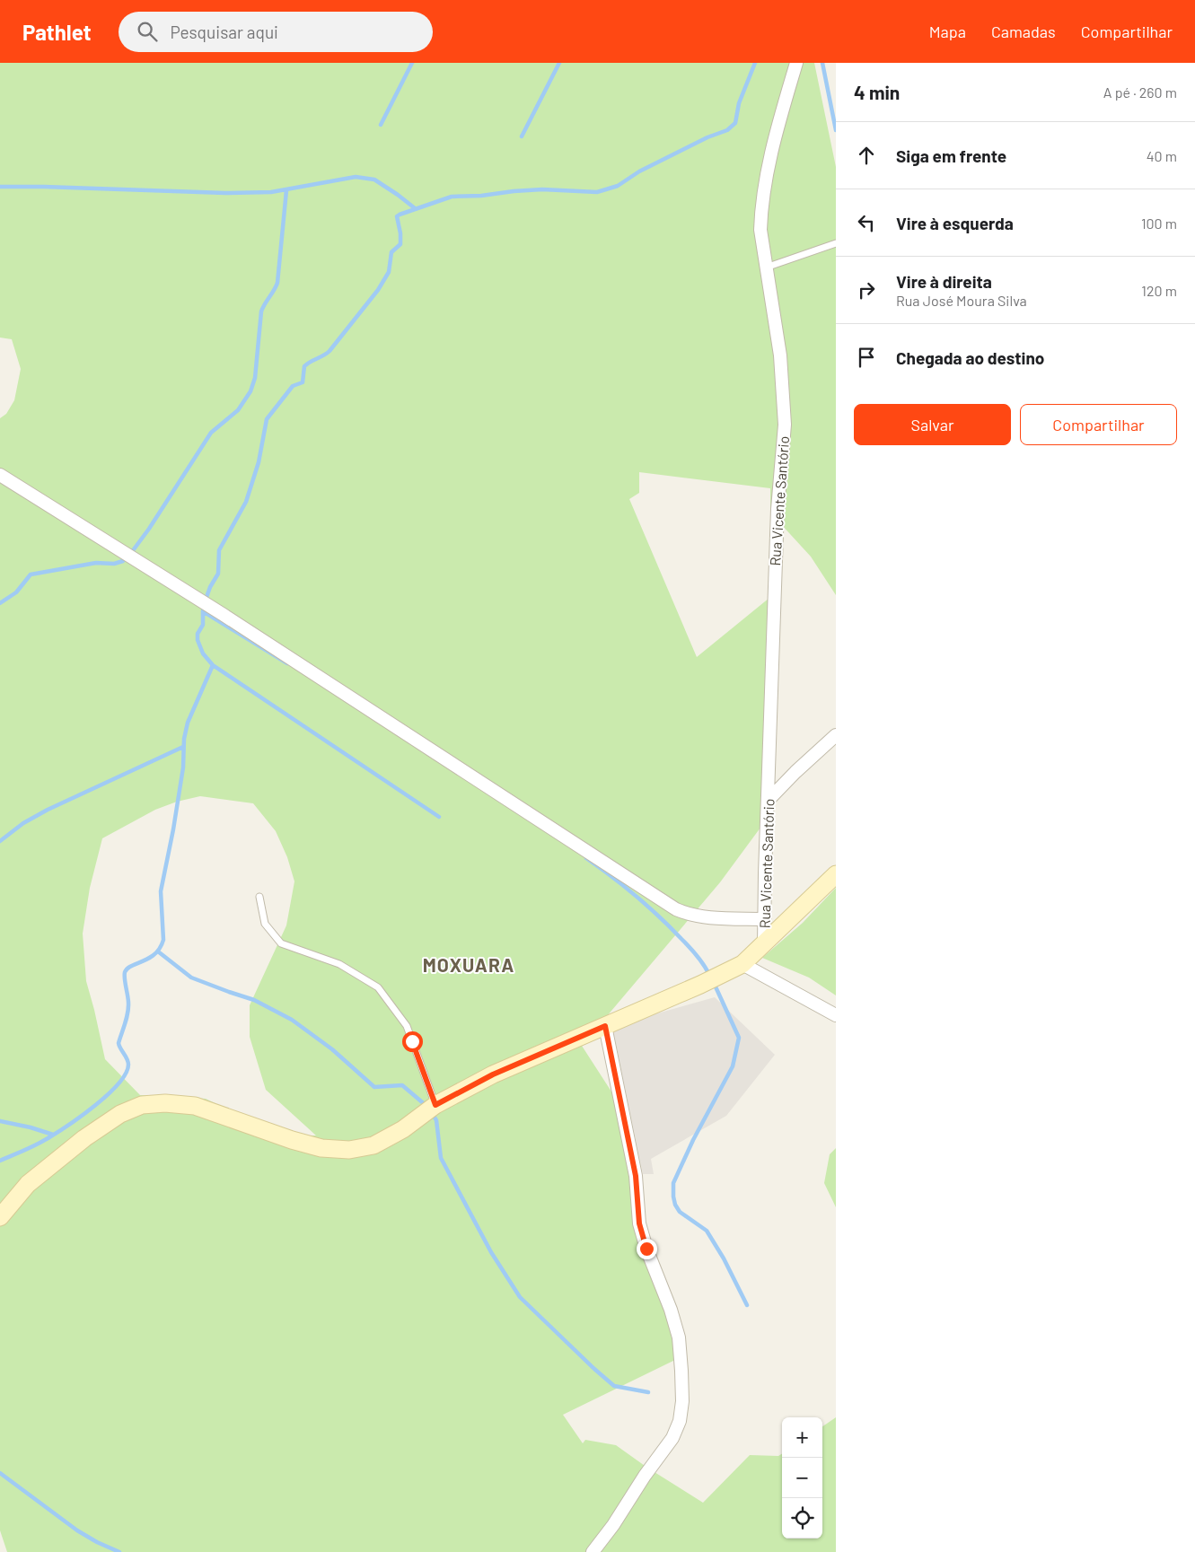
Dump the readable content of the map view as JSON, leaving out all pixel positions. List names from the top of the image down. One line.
{"streets":{"street":["Rua Vicente Santório"]},"districts":["MOXUARA"],"page":{"header":"Pathlet","search":"Pesquisar aqui","nav":["Mapa","Camadas","Compartilhar"],"heading":["4 min","A pé · 260 m"],"list":[["Siga em frente","40 m"],["Vire à esquerda","100 m"],["Vire à direita","Rua José Moura Silva","120 m"],"Chegada ao destino"],"buttons":["Salvar","Compartilhar"],"map_buttons":["+","−"]}}
